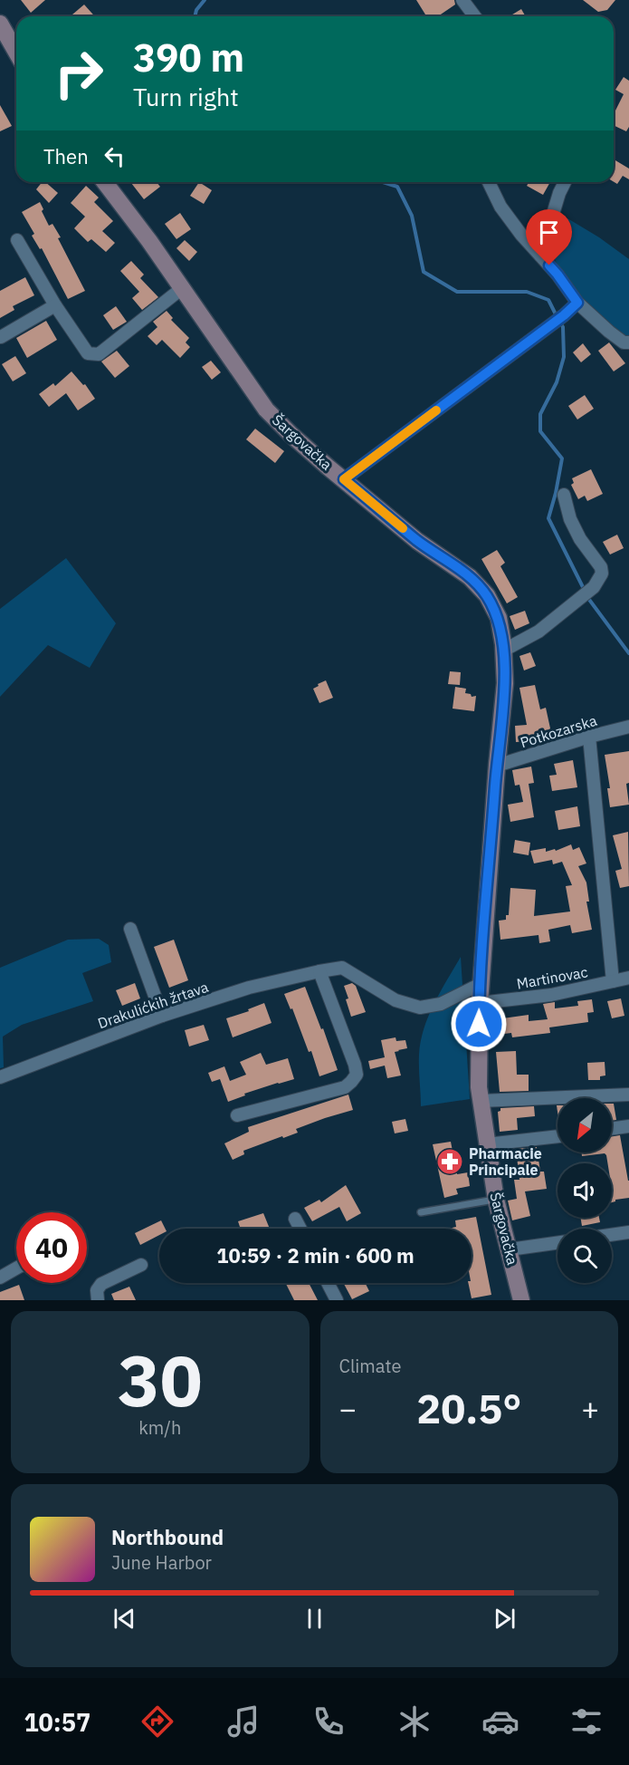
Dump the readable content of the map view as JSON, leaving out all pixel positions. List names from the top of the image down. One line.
{"streets":{"street":["Šargovačka","Potkozarska","Martinovac","Drakulićkih žrtava"]},"crossings":[["Šargovačka","Potkozarska"],["Šargovačka","Martinovac"],["Šargovačka","Drakulićkih žrtava"]],"places":{"pharmacy":["Pharmacie Principale"]},"north":"bottom left","page":{"turn":["390 m","Turn right"],"then":"Then","limit":"40","trip":"10:59 · 2 min · 600 m","tile":[["30","km/h"],"Climate"],"heat":["−","20.5°","+"],"song":["Northbound","June Harbor"],"tabs":"10:57"}}
